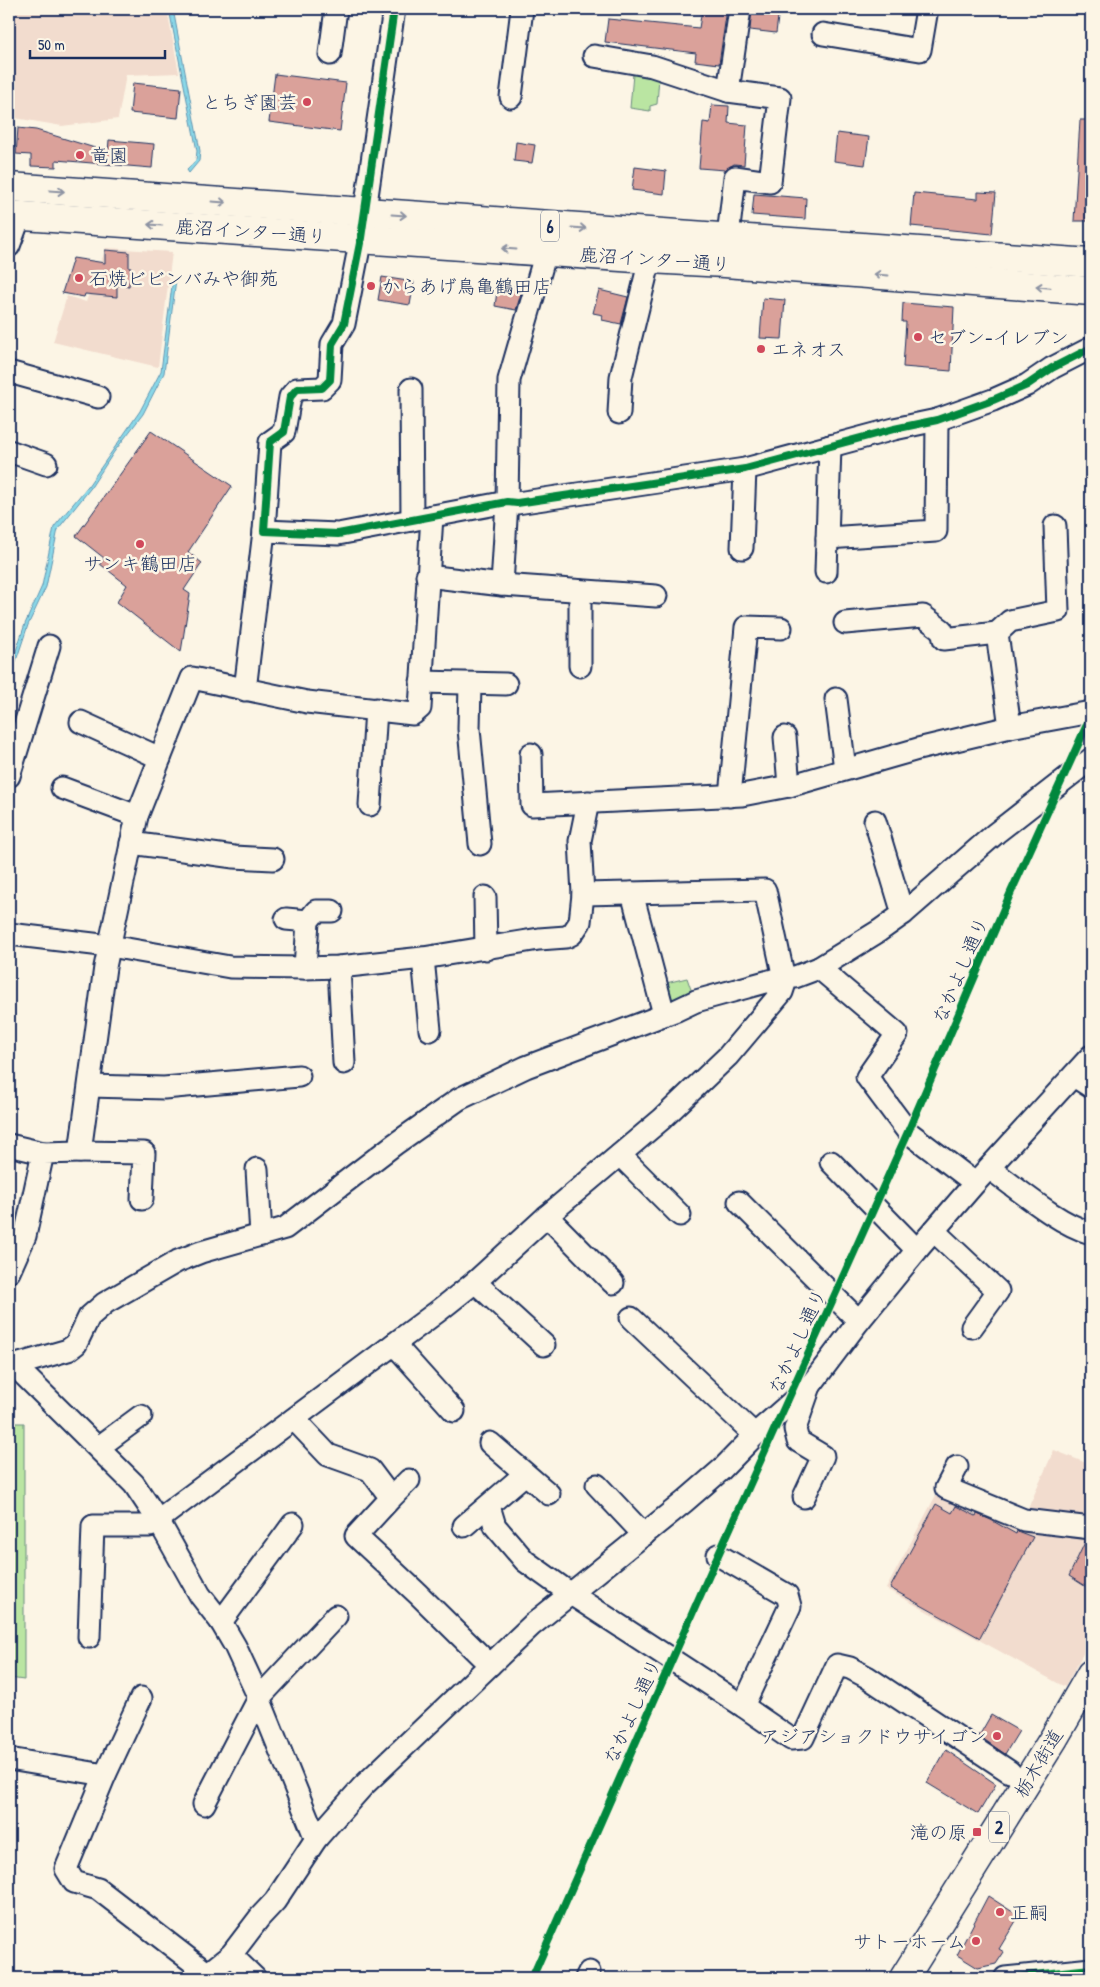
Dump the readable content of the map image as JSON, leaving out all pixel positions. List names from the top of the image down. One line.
{"streets":{"main road":["6","鹿沼インター通り","栃木街道","2"],"cycle path":["なかよし通り"]},"places":{"other":["とちぎ園芸","竜園","石焼ビビンバみや御苑","からあげ鳥亀鶴田店","セブン-イレブン","エネオス","サンキ鶴田店","アジアショクドウサイゴン","正嗣","サトーホーム"],"transit":["滝の原"]},"scale_bar":"50 m"}
